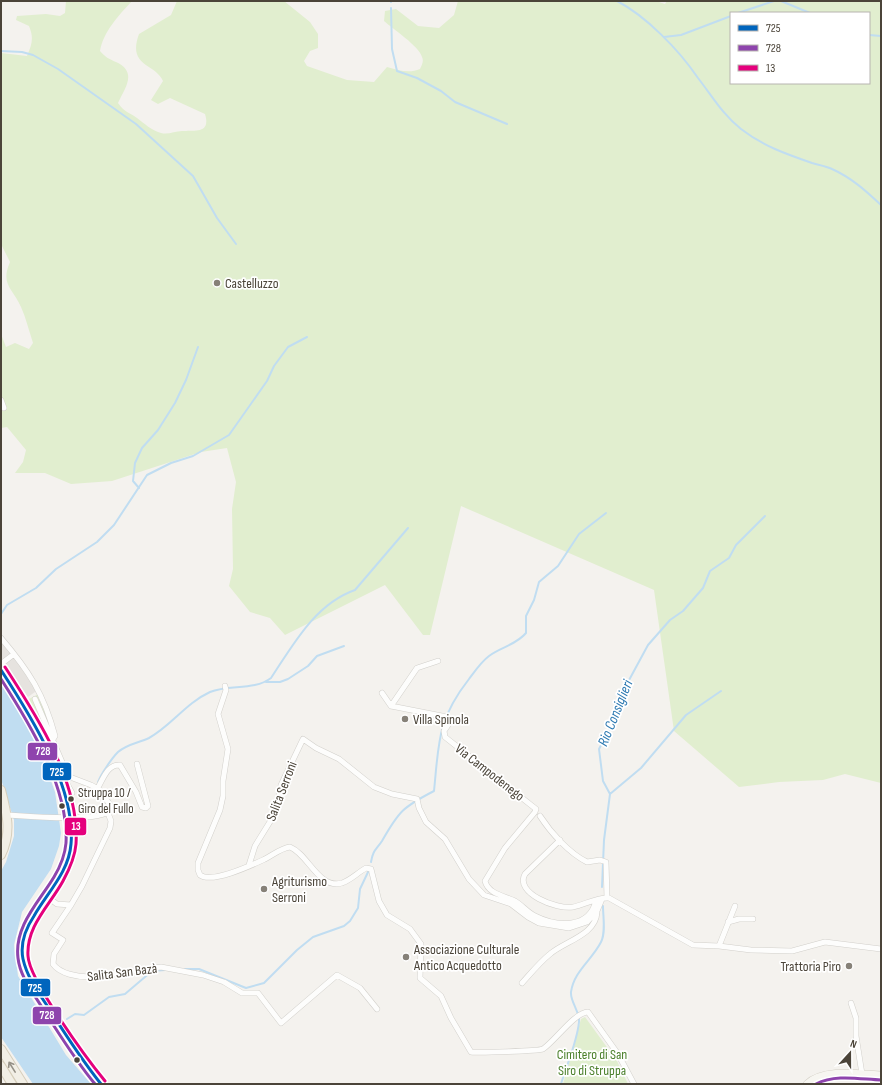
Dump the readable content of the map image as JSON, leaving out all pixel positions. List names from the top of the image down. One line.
{"streets":{"street":["Via Campodenego","Salita Serroni","Salita San Bazà"]},"water":["Rio Consiglieri"],"parks":["Cimitero di San Siro di Struppa"],"places":["Castelluzzo","Villa Spinola","Struppa 10 / Giro del Fullo","Agriturismo Serroni","Associazione Culturale Antico Acquedotto","Trattoria Piro"],"lines":["transit line 13","transit line 725","transit line 728"],"legend":["725","728","13"],"north":"top"}
